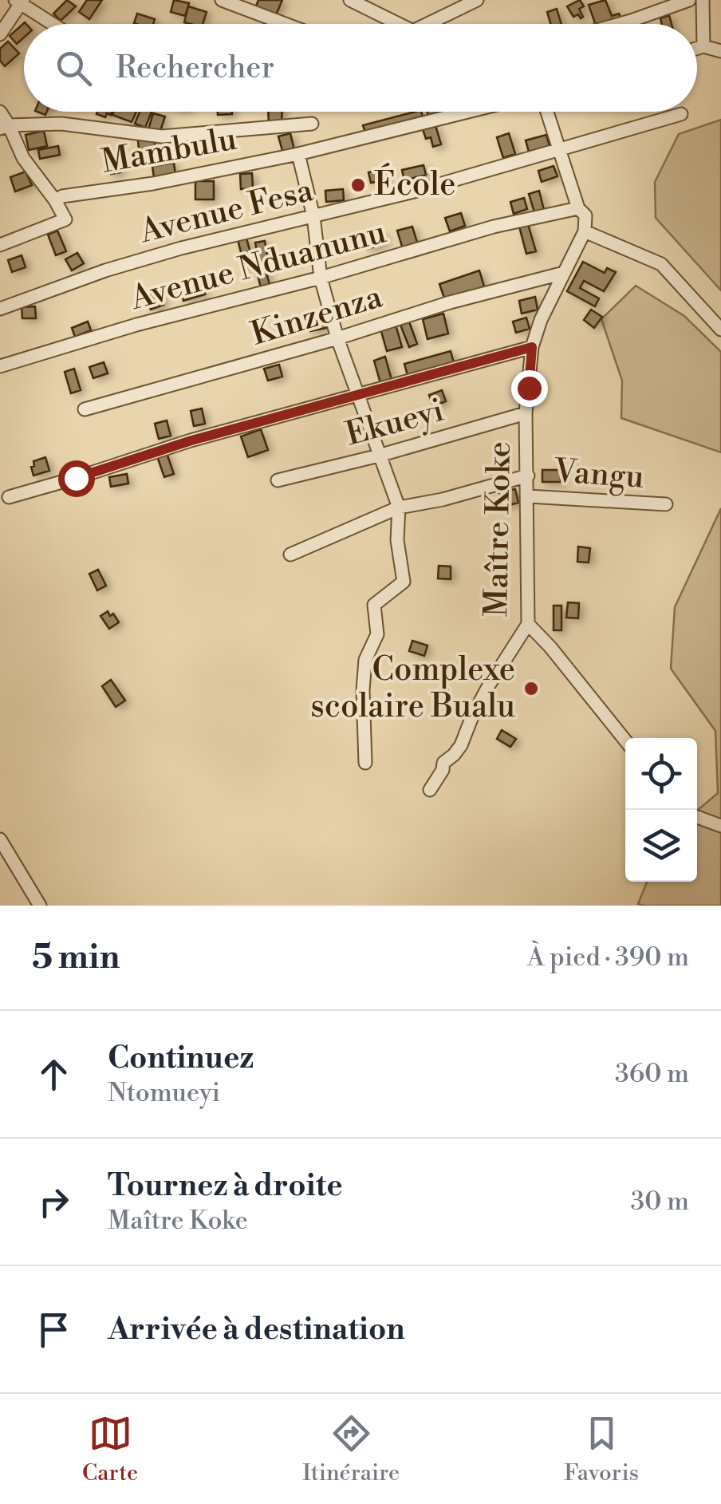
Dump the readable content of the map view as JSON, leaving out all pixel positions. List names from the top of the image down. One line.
{"streets":{"street":["Mambulu","Avenue Fesa","Avenue Nduanunu","Kinzenza","Ekueyi","Vangu","Maître Koke"]},"crossings":[["Kinzenza","Maître Koke"],["Ekueyi","Maître Koke"],["Vangu","Maître Koke"]],"places":["École","Complexe scolaire Bualu"],"page":{"search":"Rechercher","heading":["5 min","À pied · 390 m"],"list":[["Continuez","Ntomueyi","360 m"],["Tournez à droite","Maître Koke","30 m"],"Arrivée à destination"],"nav":["Carte","Itinéraire","Favoris"]}}
